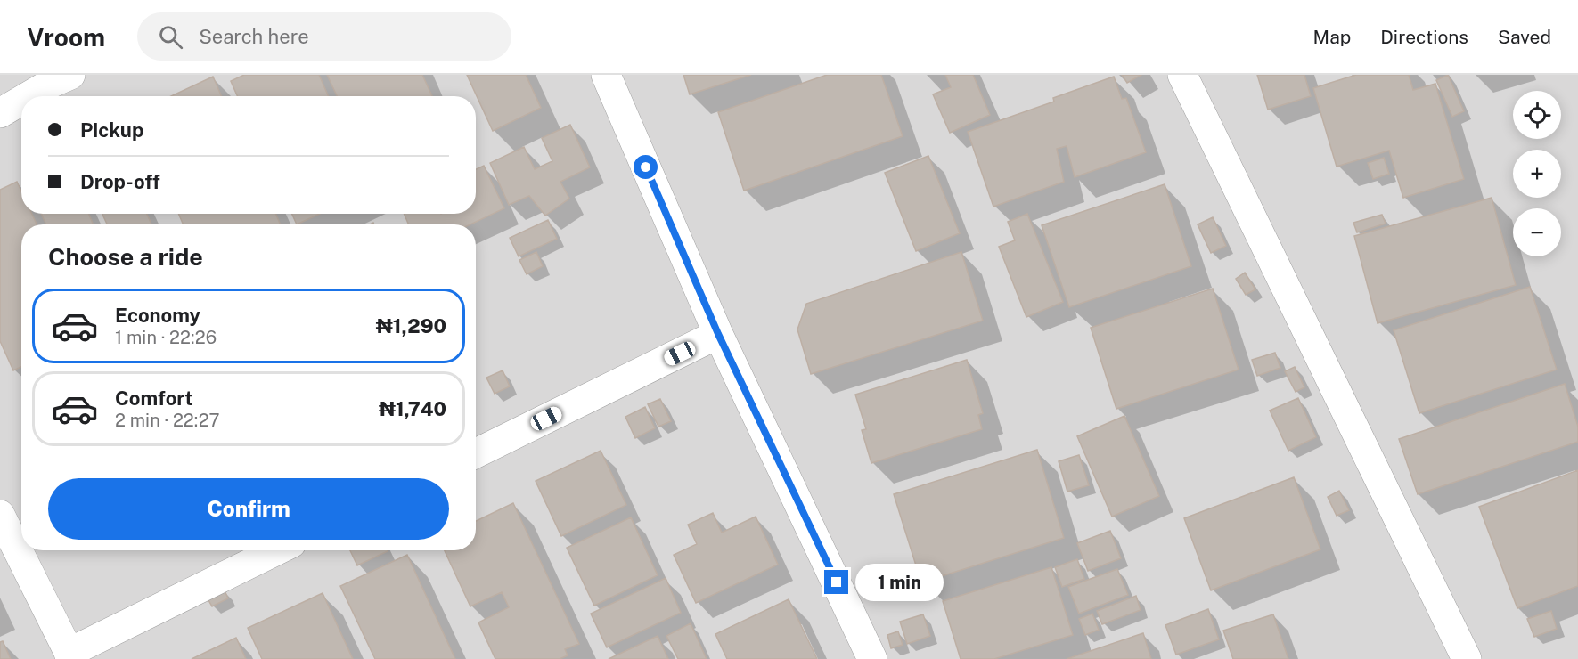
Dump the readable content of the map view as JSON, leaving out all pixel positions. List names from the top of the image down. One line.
{"page":{"header":"Vroom","search":"Search here","nav":["Map","Directions","Saved"],"map_buttons":["+","−"],"banner":["Pickup","Drop-off"],"heading":"Choose a ride","list":[{"name":"Economy","note":"1 min · 22:26","value":"₦1,290"},{"name":"Comfort","note":"2 min · 22:27","value":"₦1,740"}],"buttons":"Confirm","bubble":"1 min"}}
